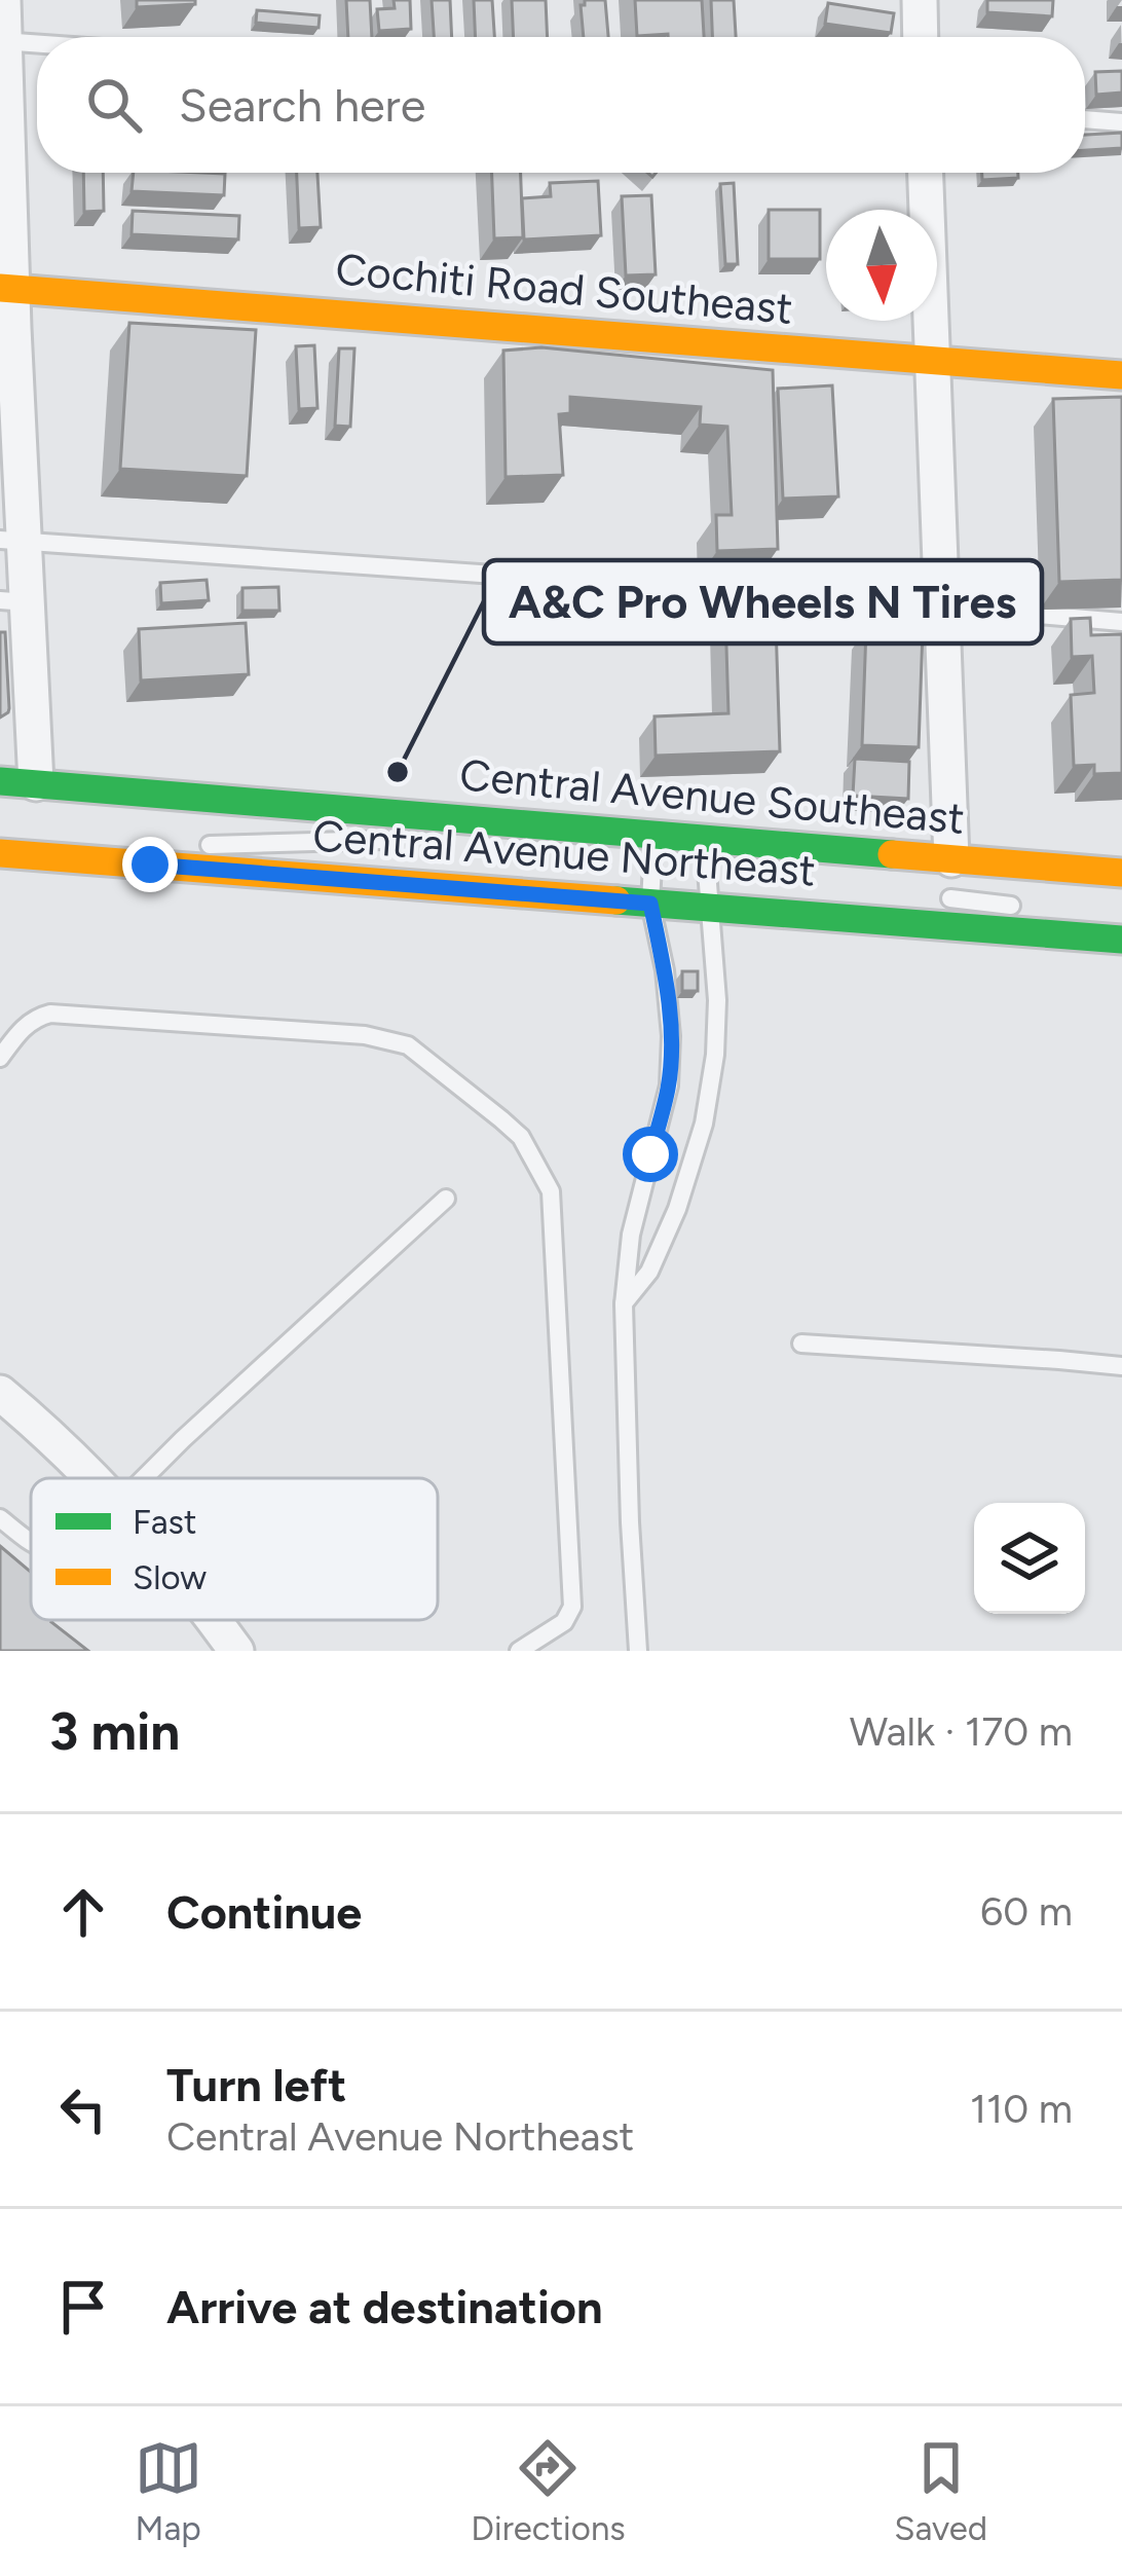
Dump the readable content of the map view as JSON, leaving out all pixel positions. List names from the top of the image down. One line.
{"streets":{"main road":["Cochiti Road Southeast","Central Avenue Southeast","Central Avenue Northeast"]},"places":["A&C Pro Wheels N Tires"],"legend":["Fast","Slow"],"north":"bottom","page":{"search":"Search here","heading":["3 min","Walk · 170 m"],"list":[["Continue","60 m"],["Turn left","Central Avenue Northeast","110 m"],"Arrive at destination"],"nav":["Map","Directions","Saved"]}}
